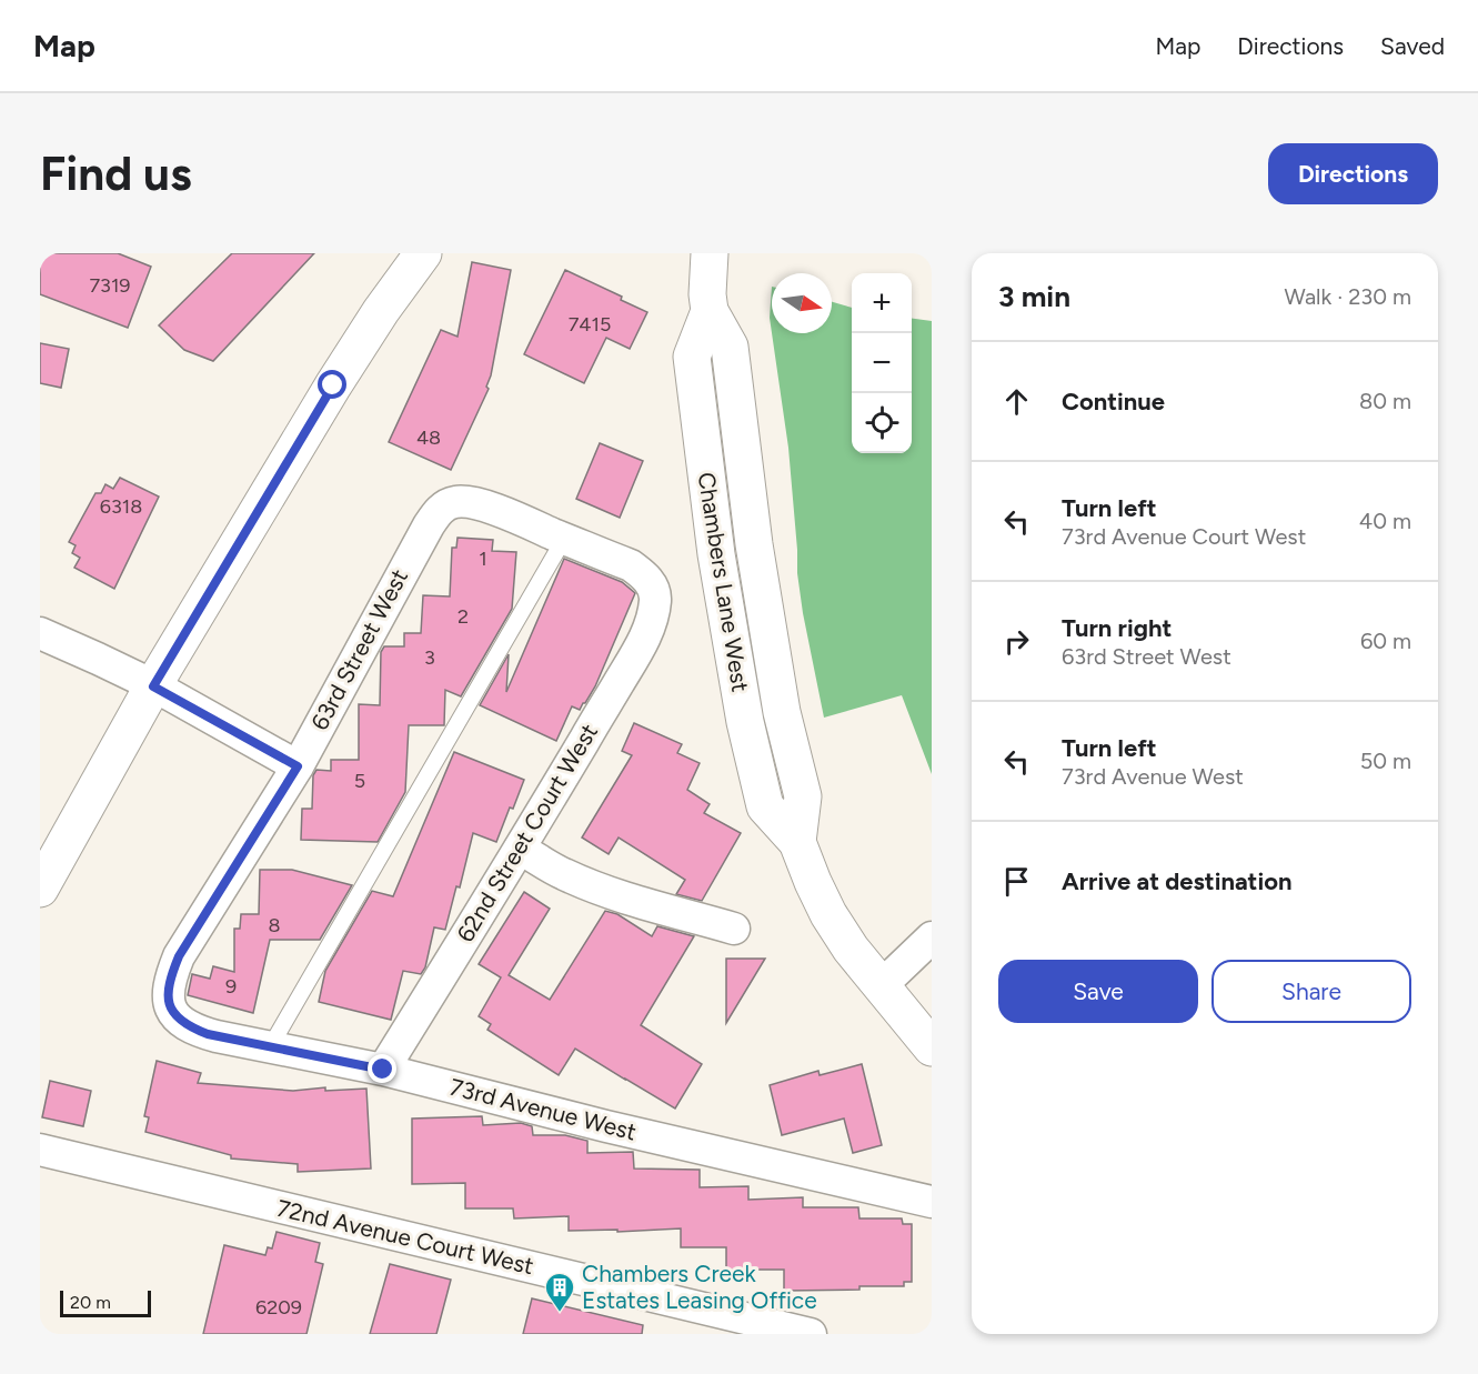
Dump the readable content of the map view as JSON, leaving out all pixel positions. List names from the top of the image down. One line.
{"streets":{"street":["Chambers Lane West","63rd Street West","62nd Street Court West","73rd Avenue West","72nd Avenue Court West"]},"crossings":[["63rd Street West","62nd Street Court West"],["63rd Street West","73rd Avenue West"],["62nd Street Court West","73rd Avenue West"]],"places":{"building":["Chambers Creek Estates Leasing Office"]},"house_numbers":["7319","7415","48","6318","1","2","3","5","8","9","6209"],"scale_bar":"20 m","north":"right","page":{"header":"Map","nav":["Map","Directions","Saved"],"buttons":["Directions",["Save","Share"]],"title":"Find us","heading":["3 min","Walk · 230 m"],"map_buttons":["+","−"],"list":[["Continue","80 m"],["Turn left","73rd Avenue Court West","40 m"],["Turn right","63rd Street West","60 m"],["Turn left","73rd Avenue West","50 m"],"Arrive at destination"],"scale":"20 m"}}
